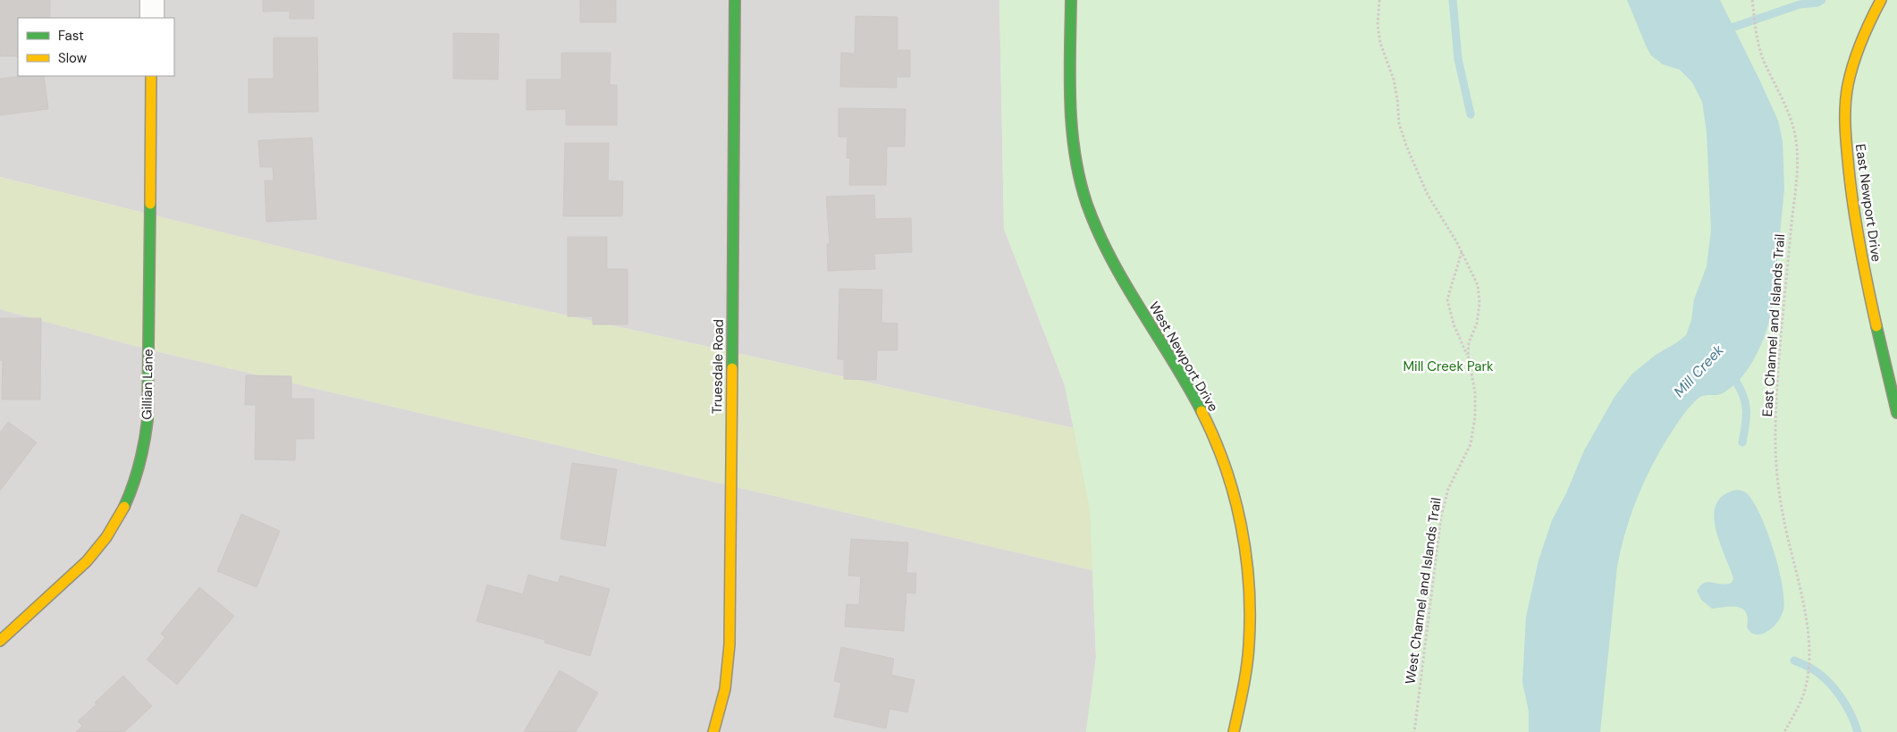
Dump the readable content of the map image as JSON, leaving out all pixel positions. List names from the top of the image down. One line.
{"streets":{"street":["East Newport Drive","West Newport Drive","Truesdale Road","Gillian Lane"],"path":["East Channel and Islands Trail","West Channel and Islands Trail"]},"water":["Mill Creek"],"parks":["Mill Creek Park"],"legend":["Fast","Slow"]}
